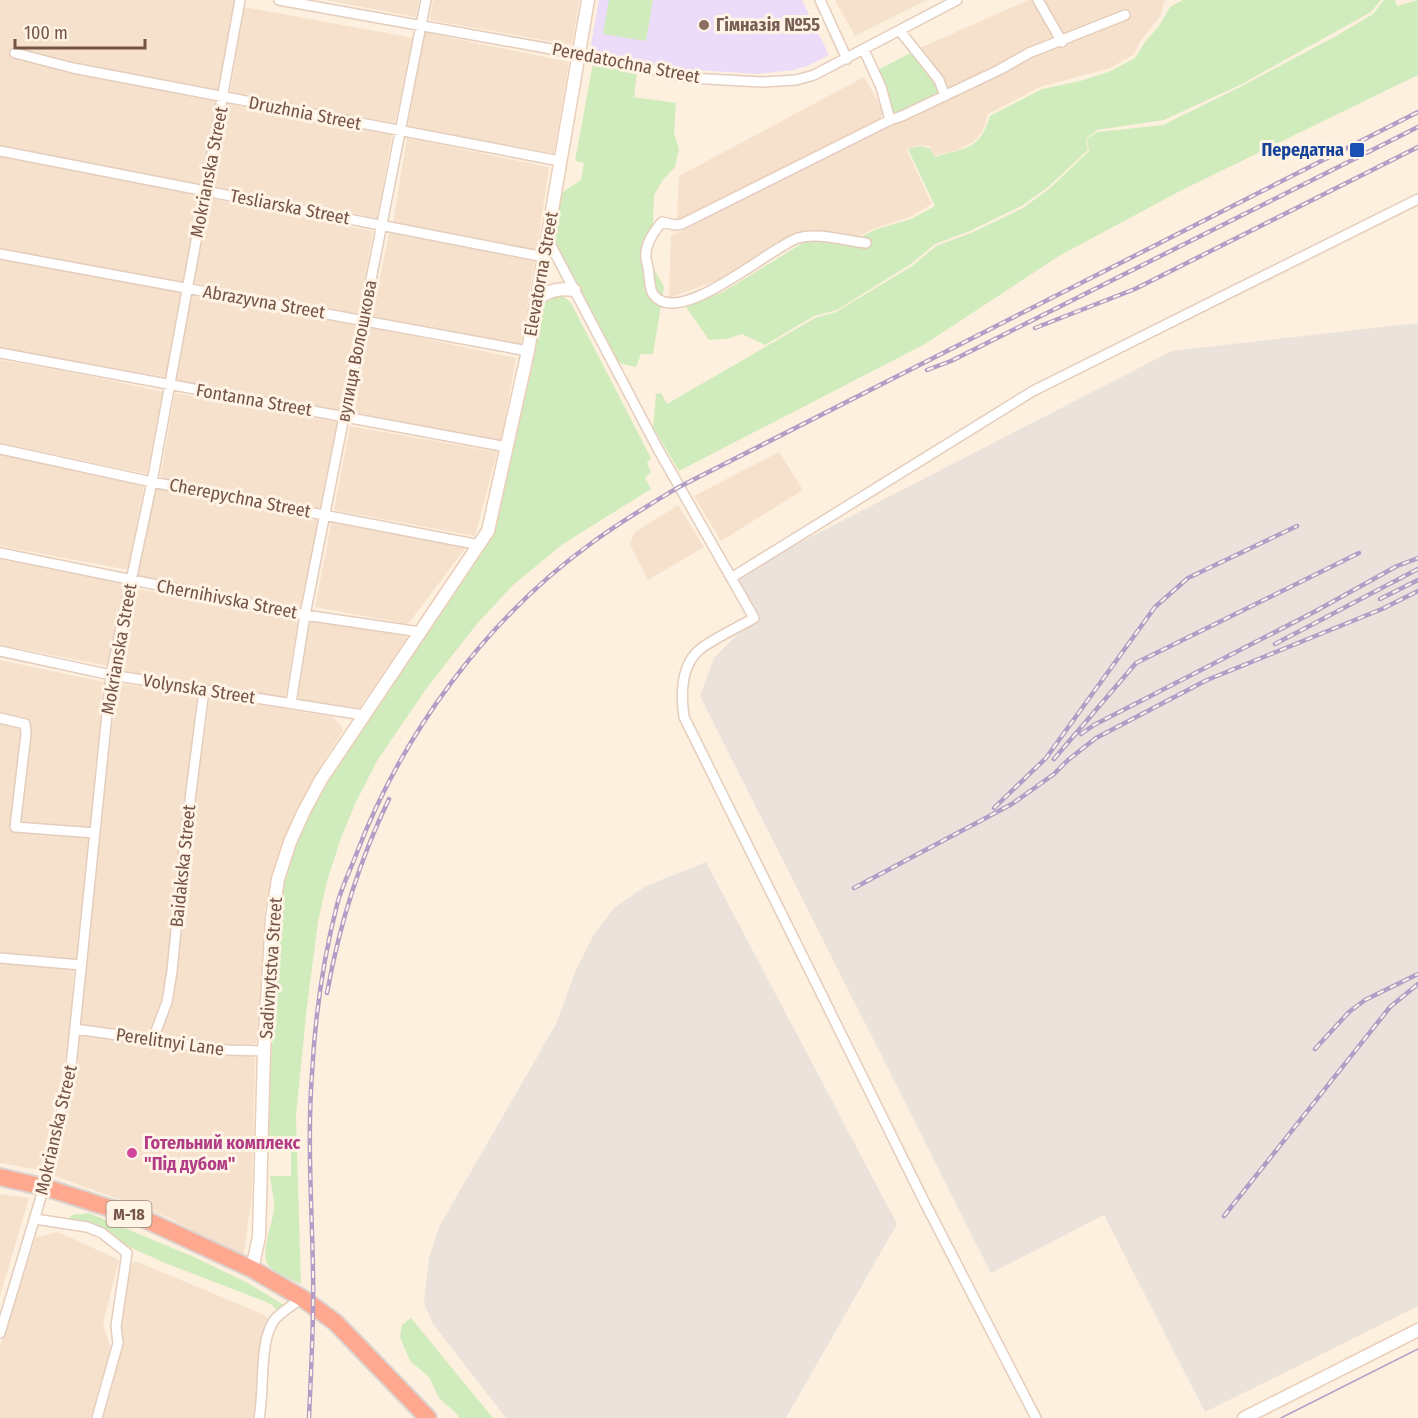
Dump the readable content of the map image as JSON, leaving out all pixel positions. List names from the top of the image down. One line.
{"streets":{"highway":["М-18"],"street":["Peredatochna Street","Druzhnia Street","Mokrianska Street","Tesliarska Street","Elevatorna Street","Abrazyvna Street","вулиця Волошкова","Fontanna Street","Cherepychna Street","Chernihivska Street","Volynska Street","Baidakska Street","Sadivnytstva Street","Perelitnyi Lane"]},"crossings":[["Peredatochna Street","Elevatorna Street"],["Peredatochna Street","вулиця Волошкова"],["Druzhnia Street","Mokrianska Street"],["Druzhnia Street","Elevatorna Street"],["Druzhnia Street","вулиця Волошкова"],["Mokrianska Street","Tesliarska Street"],["Mokrianska Street","Abrazyvna Street"],["Mokrianska Street","Fontanna Street"],["Mokrianska Street","Cherepychna Street"],["Mokrianska Street","Chernihivska Street"],["Mokrianska Street","Volynska Street"],["Mokrianska Street","Perelitnyi Lane"],["Mokrianska Street","М-18"],["Tesliarska Street","Elevatorna Street"],["Tesliarska Street","вулиця Волошкова"],["Elevatorna Street","Abrazyvna Street"],["Elevatorna Street","Fontanna Street"],["Elevatorna Street","Cherepychna Street"],["Elevatorna Street","Sadivnytstva Street"],["Abrazyvna Street","вулиця Волошкова"],["вулиця Волошкова","Fontanna Street"],["вулиця Волошкова","Cherepychna Street"],["вулиця Волошкова","Chernihivska Street"],["вулиця Волошкова","Volynska Street"],["Cherepychna Street","Sadivnytstva Street"],["Chernihivska Street","Sadivnytstva Street"],["Volynska Street","Baidakska Street"],["Volynska Street","Sadivnytstva Street"],["Baidakska Street","Perelitnyi Lane"],["Sadivnytstva Street","Perelitnyi Lane"],["Sadivnytstva Street","М-18"]],"places":{"other":["Гімназія №55","Готельний комплекс \"Під дубом\""],"transit":["Передатна"]},"scale_bar":"100 m"}
